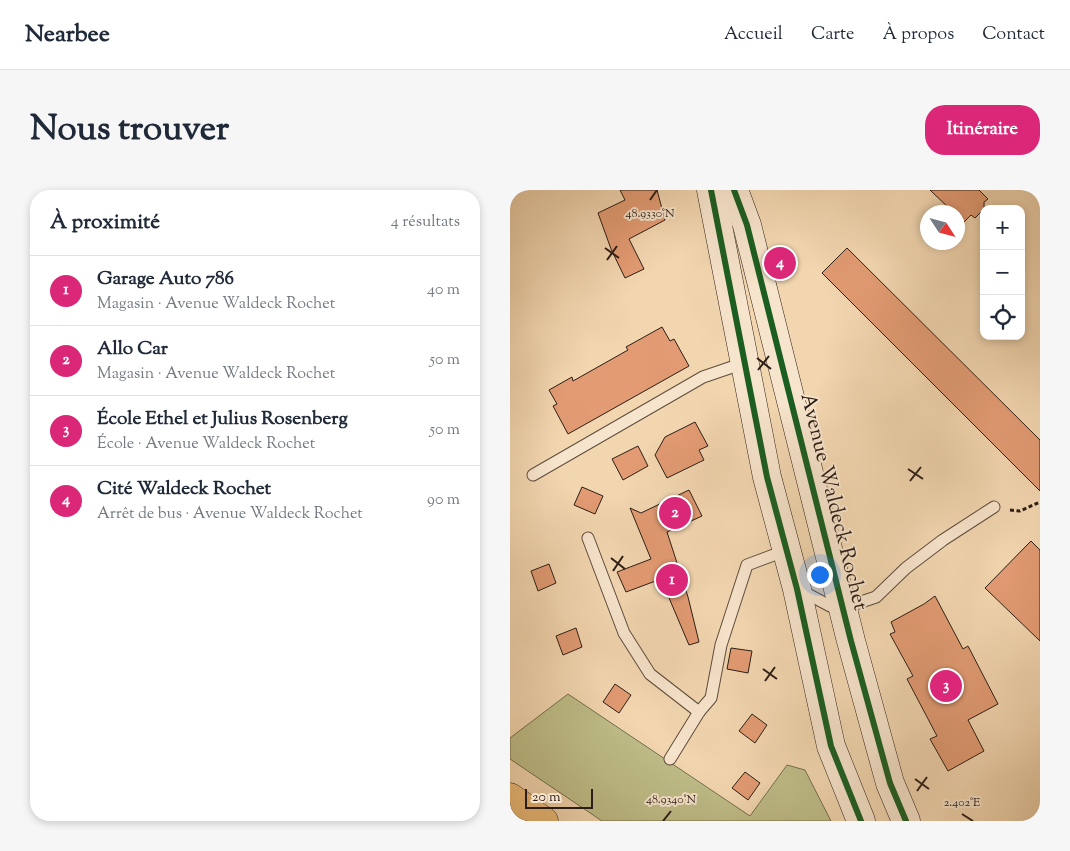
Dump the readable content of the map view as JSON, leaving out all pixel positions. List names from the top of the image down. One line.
{"streets":{"main road":["Avenue Waldeck Rochet"]},"scale_bar":"20 m","north":"bottom right","page":{"header":"Nearbee","nav":["Accueil","Carte","À propos","Contact"],"title":"Nous trouver","buttons":"Itinéraire","heading":["À proximité","4 résultats"],"map_buttons":["+","−"],"pins":["4","2","1","3"],"list":[{"mark":"1","name":"Garage Auto 786","note":"Magasin · Avenue Waldeck Rochet","value":"40 m"},{"mark":"2","name":"Allo Car","note":"Magasin · Avenue Waldeck Rochet","value":"50 m"},{"mark":"3","name":"École Ethel et Julius Rosenberg","note":"École · Avenue Waldeck Rochet","value":"50 m"},{"mark":"4","name":"Cité Waldeck Rochet","note":"Arrêt de bus · Avenue Waldeck Rochet","value":"90 m"}],"scale":"20 m"},"coordinates":["48.9330°N","48.9340°N","2.402°E"]}
